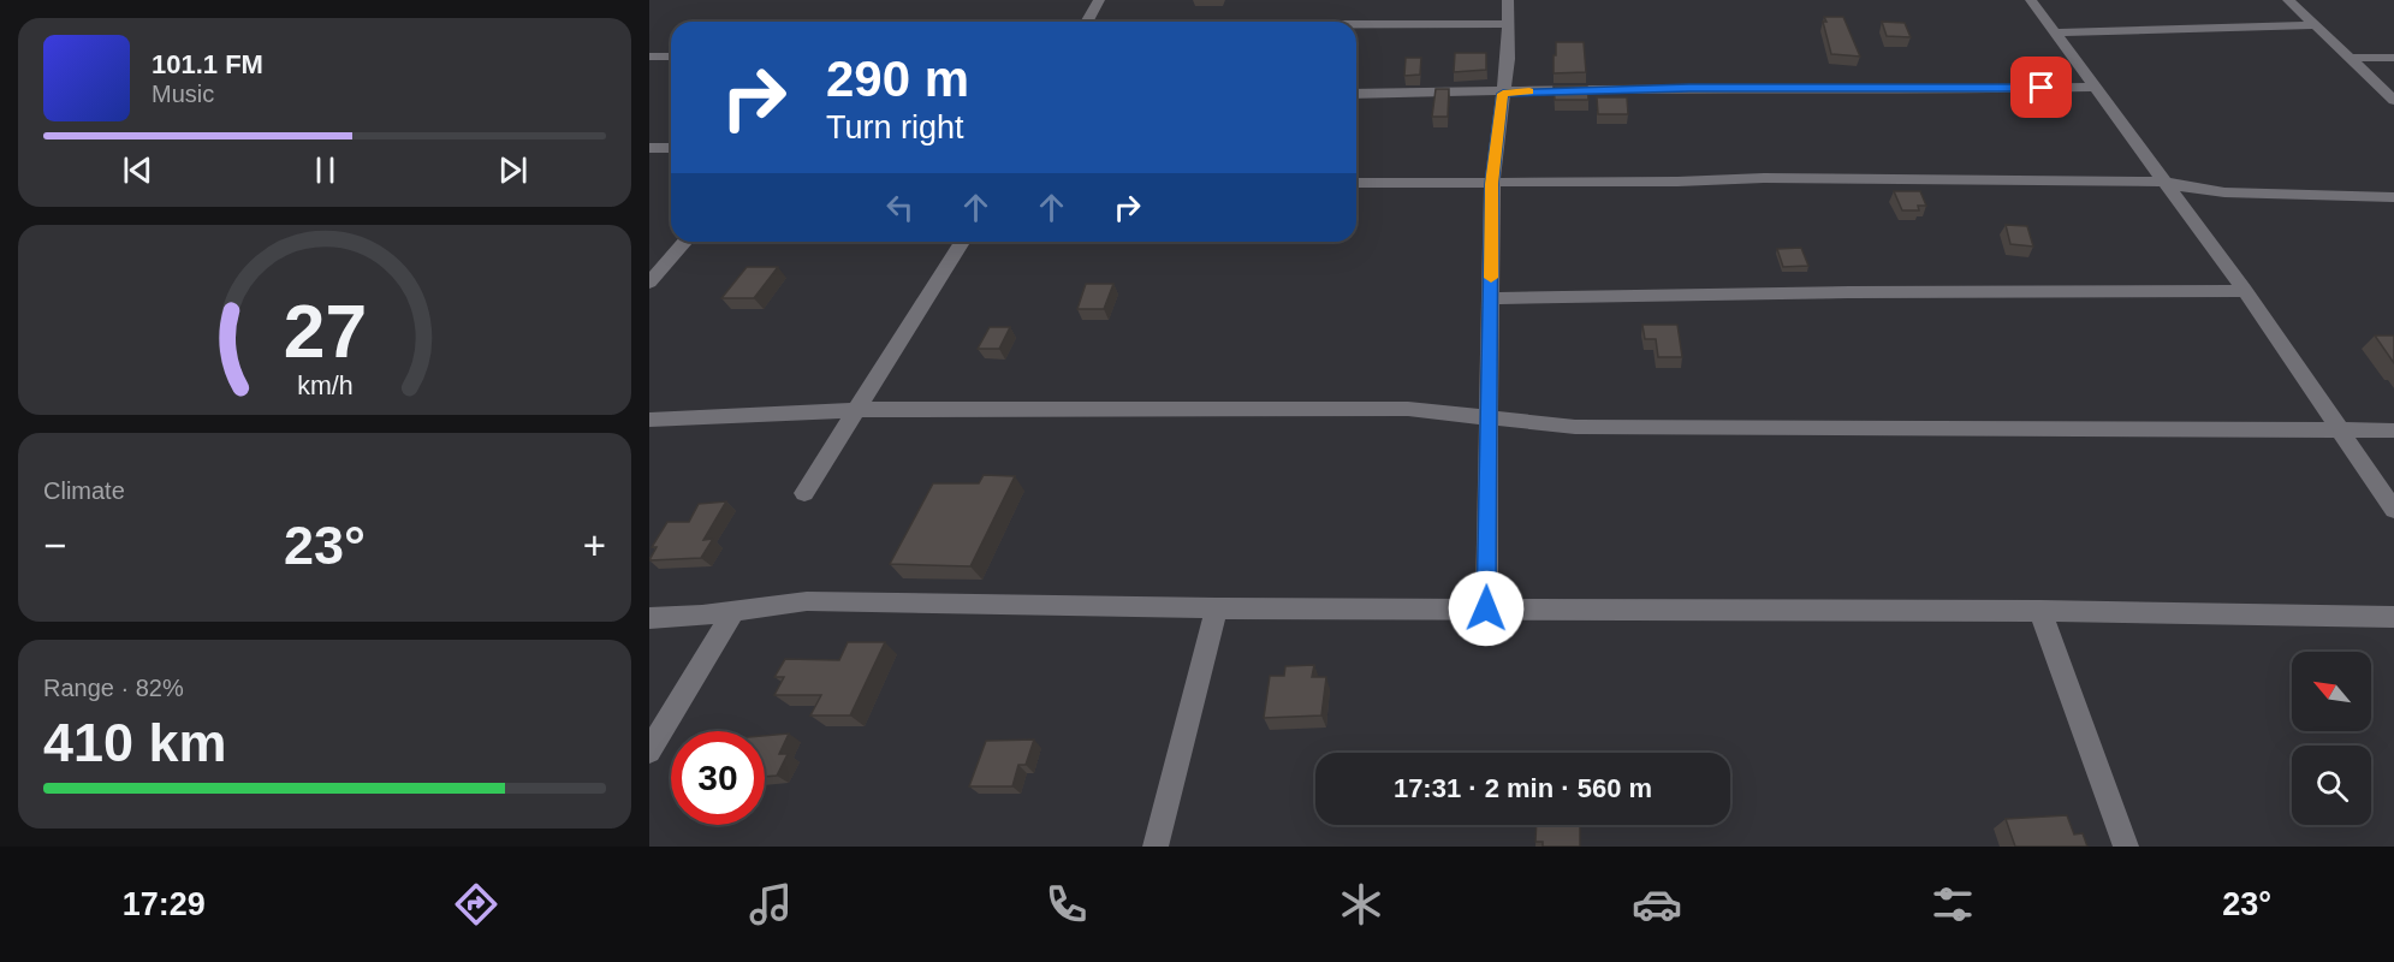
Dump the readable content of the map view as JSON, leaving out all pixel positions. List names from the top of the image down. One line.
{"north":"top left","page":{"turn":["290 m","Turn right"],"song":["101.1 FM","Music"],"tile":["Climate",["Range · 82%","410 km"]],"heat":["−","23°","+"],"limit":"30","trip":"17:31 · 2 min · 560 m","tabs":["17:29","23°"],"gauge":["27","km/h"]}}
